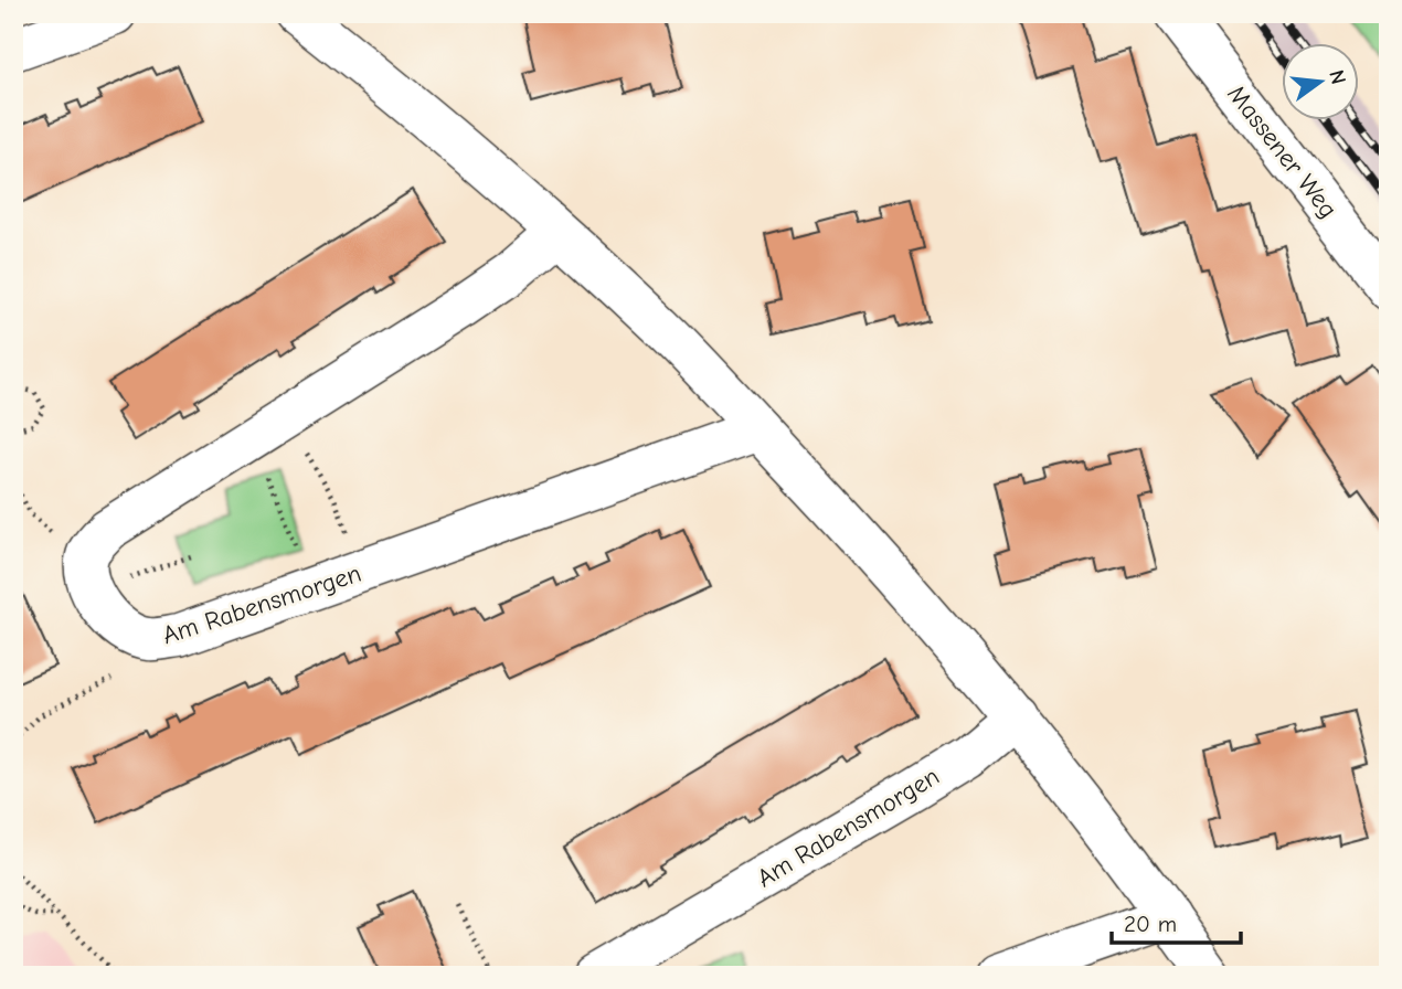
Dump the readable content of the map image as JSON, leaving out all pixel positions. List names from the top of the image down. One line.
{"streets":{"street":["Massener Weg","Am Rabensmorgen"]},"scale_bar":"20 m","north":"right"}
